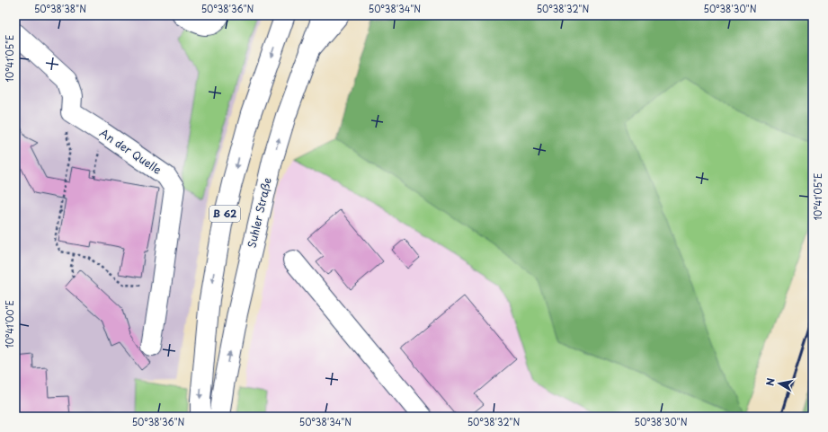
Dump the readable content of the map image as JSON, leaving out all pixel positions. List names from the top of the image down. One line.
{"streets":{"main road":["An der Quelle","Suhler Straße","B 62"]},"north":"left","coordinates":["50°38'38\"N","50°38'36\"N","50°38'34\"N","50°38'32\"N","50°38'30\"N","10°41'05\"E","10°41'00\"E"]}
